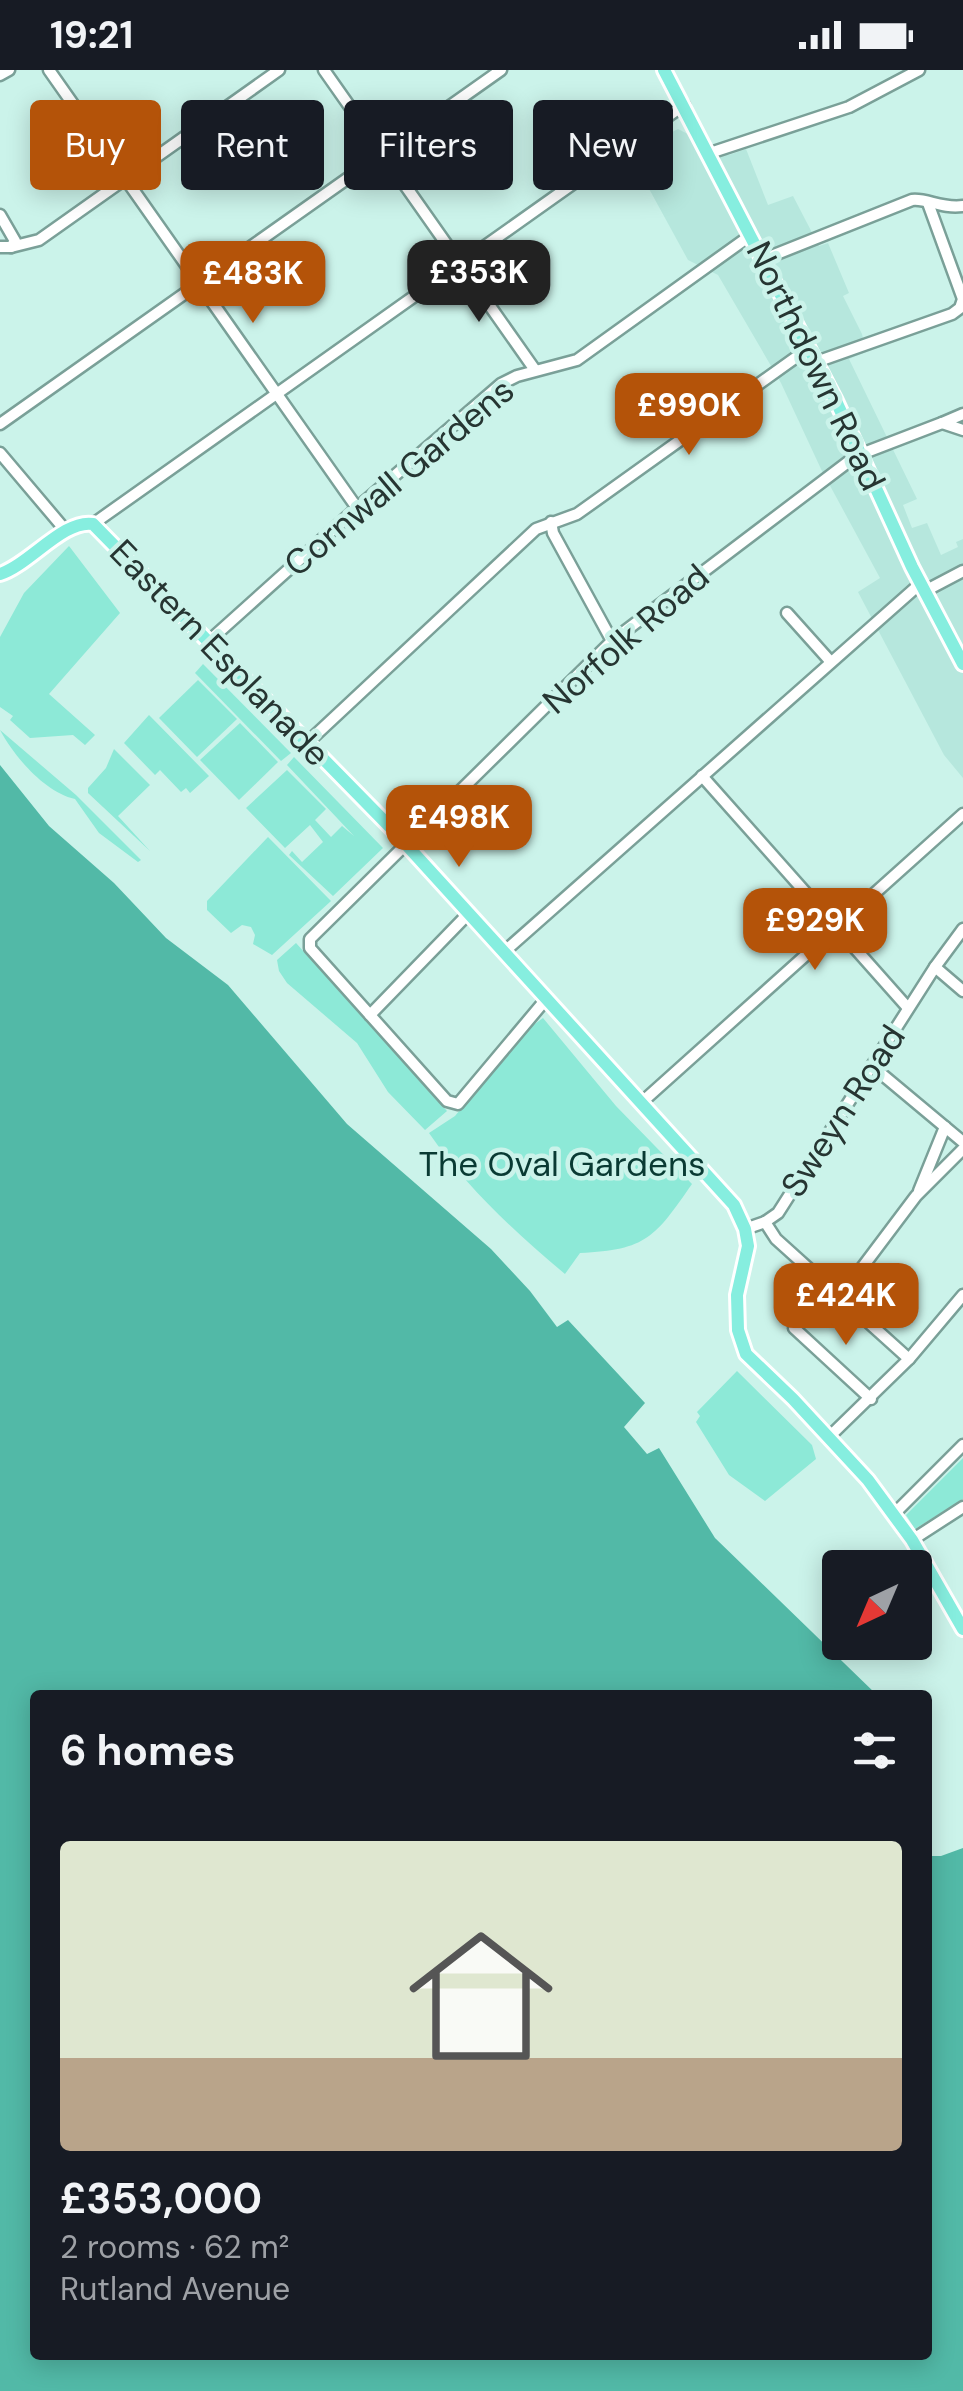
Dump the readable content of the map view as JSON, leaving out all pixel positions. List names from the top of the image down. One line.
{"streets":{"main road":["Northdown Road","Eastern Esplanade"],"street":["Cornwall Gardens","Norfolk Road","Sweyn Road"]},"crossings":[["Northdown Road","Cornwall Gardens"],["Northdown Road","Norfolk Road"],["Cornwall Gardens","Eastern Esplanade"],["Norfolk Road","Eastern Esplanade"],["Eastern Esplanade","Sweyn Road"]],"parks":["The Oval Gardens"],"north":"bottom left","page":{"status":"19:21","chip":["Buy","Rent","Filters","New"],"price":["£353K","£483K","£990K","£498K","£929K","£424K"],"heading":"6 homes","list":[{"name":"£353,000","note":"2 rooms · 62 m² · Rutland Avenue"}]}}
